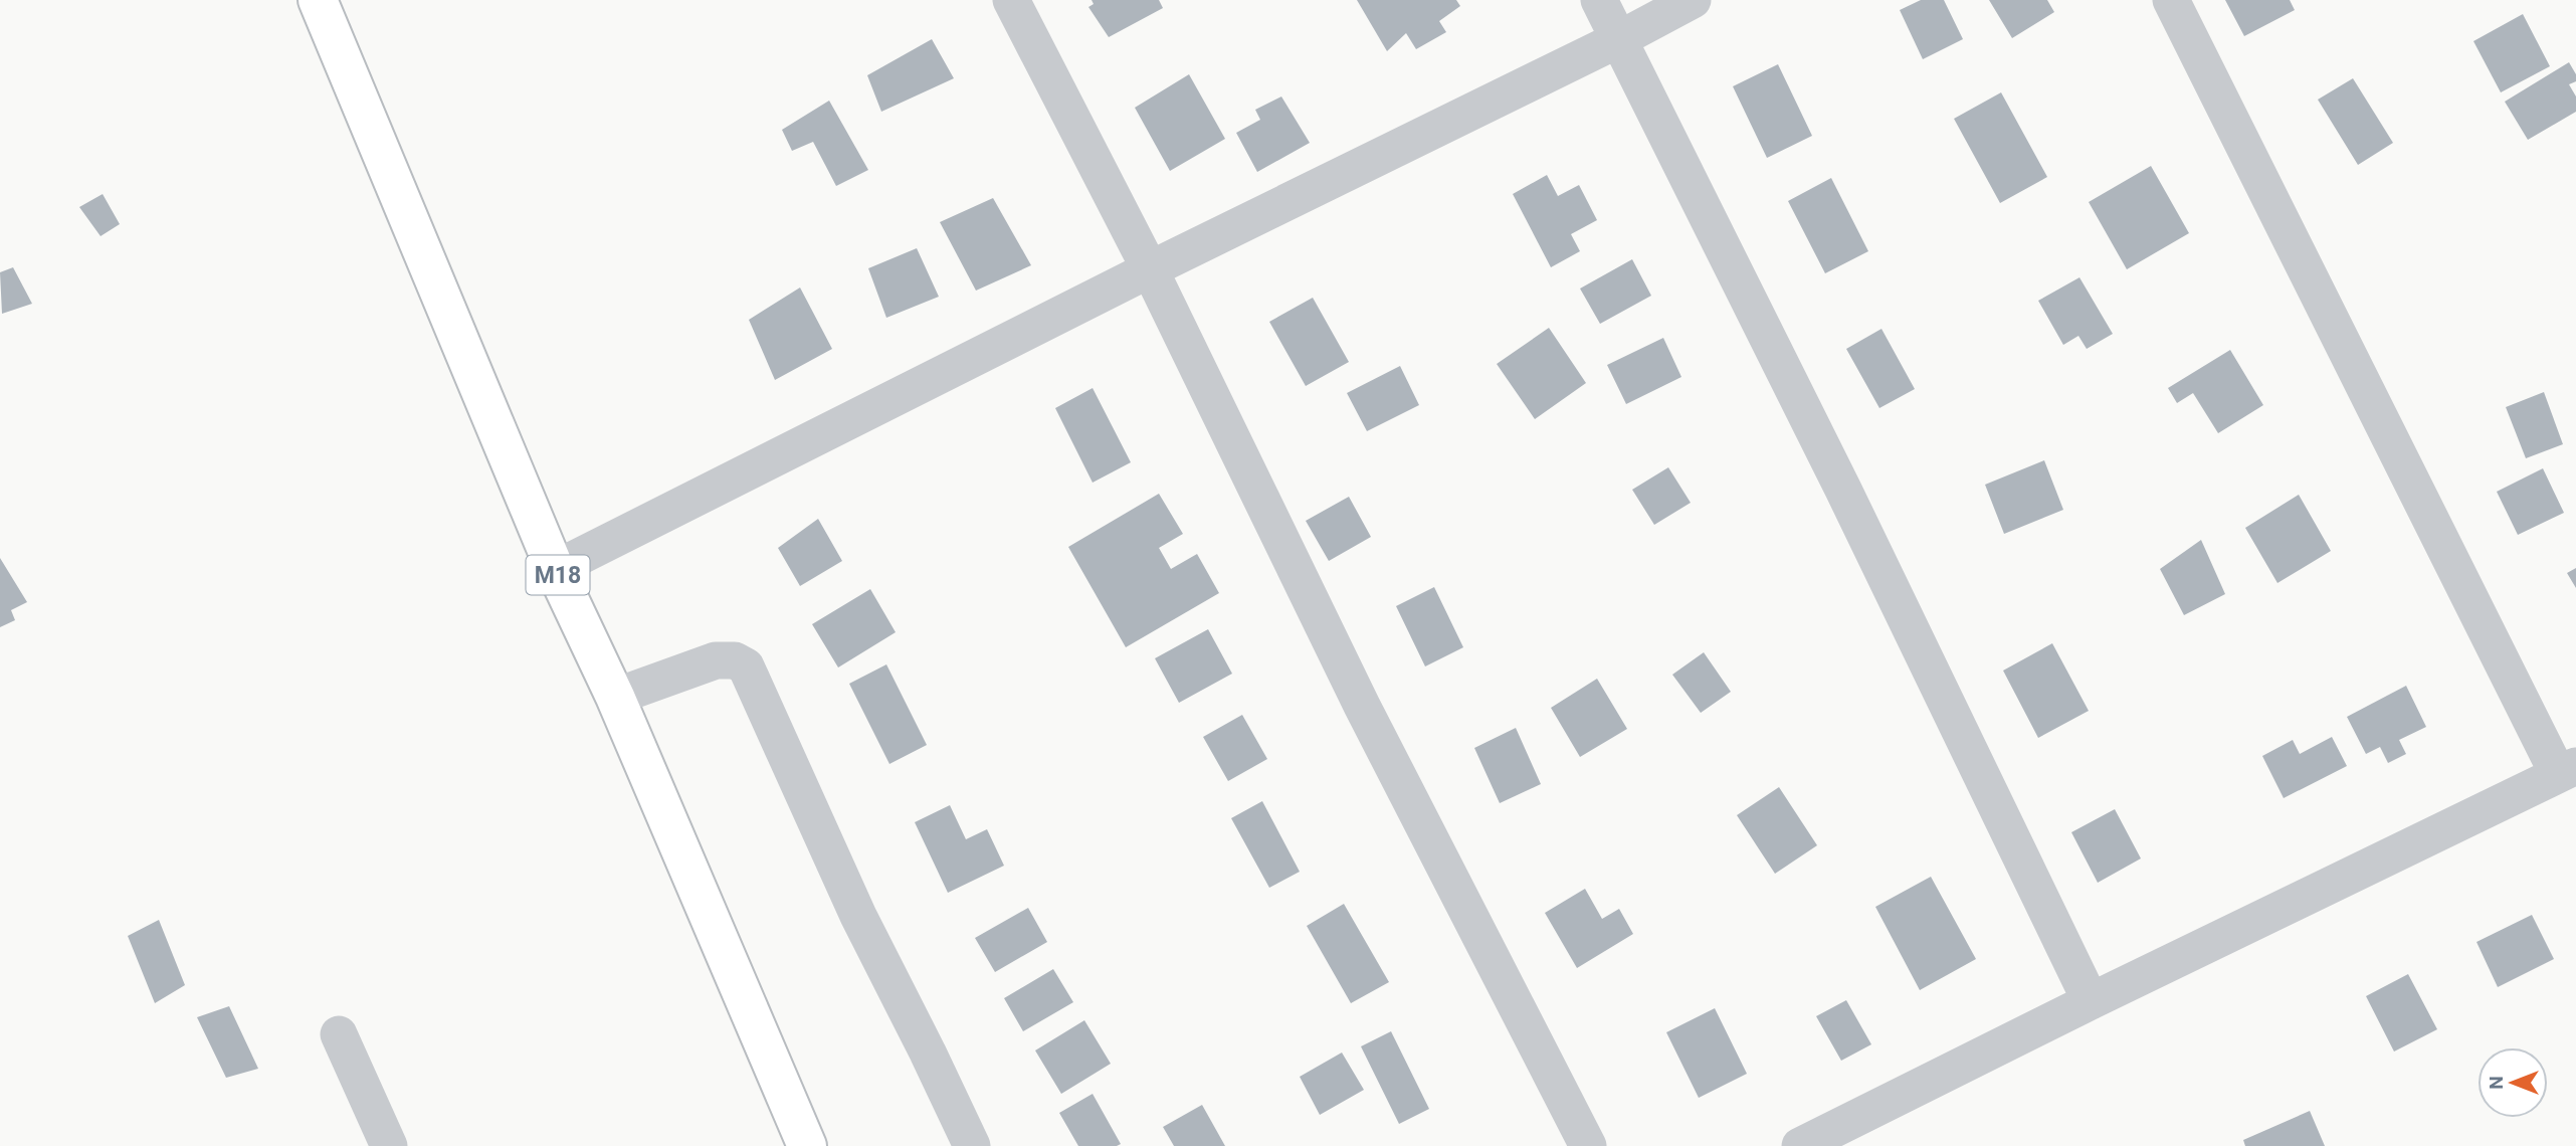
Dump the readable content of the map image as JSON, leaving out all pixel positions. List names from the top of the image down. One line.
{"streets":{"main road":["M18"]},"north":"left"}
